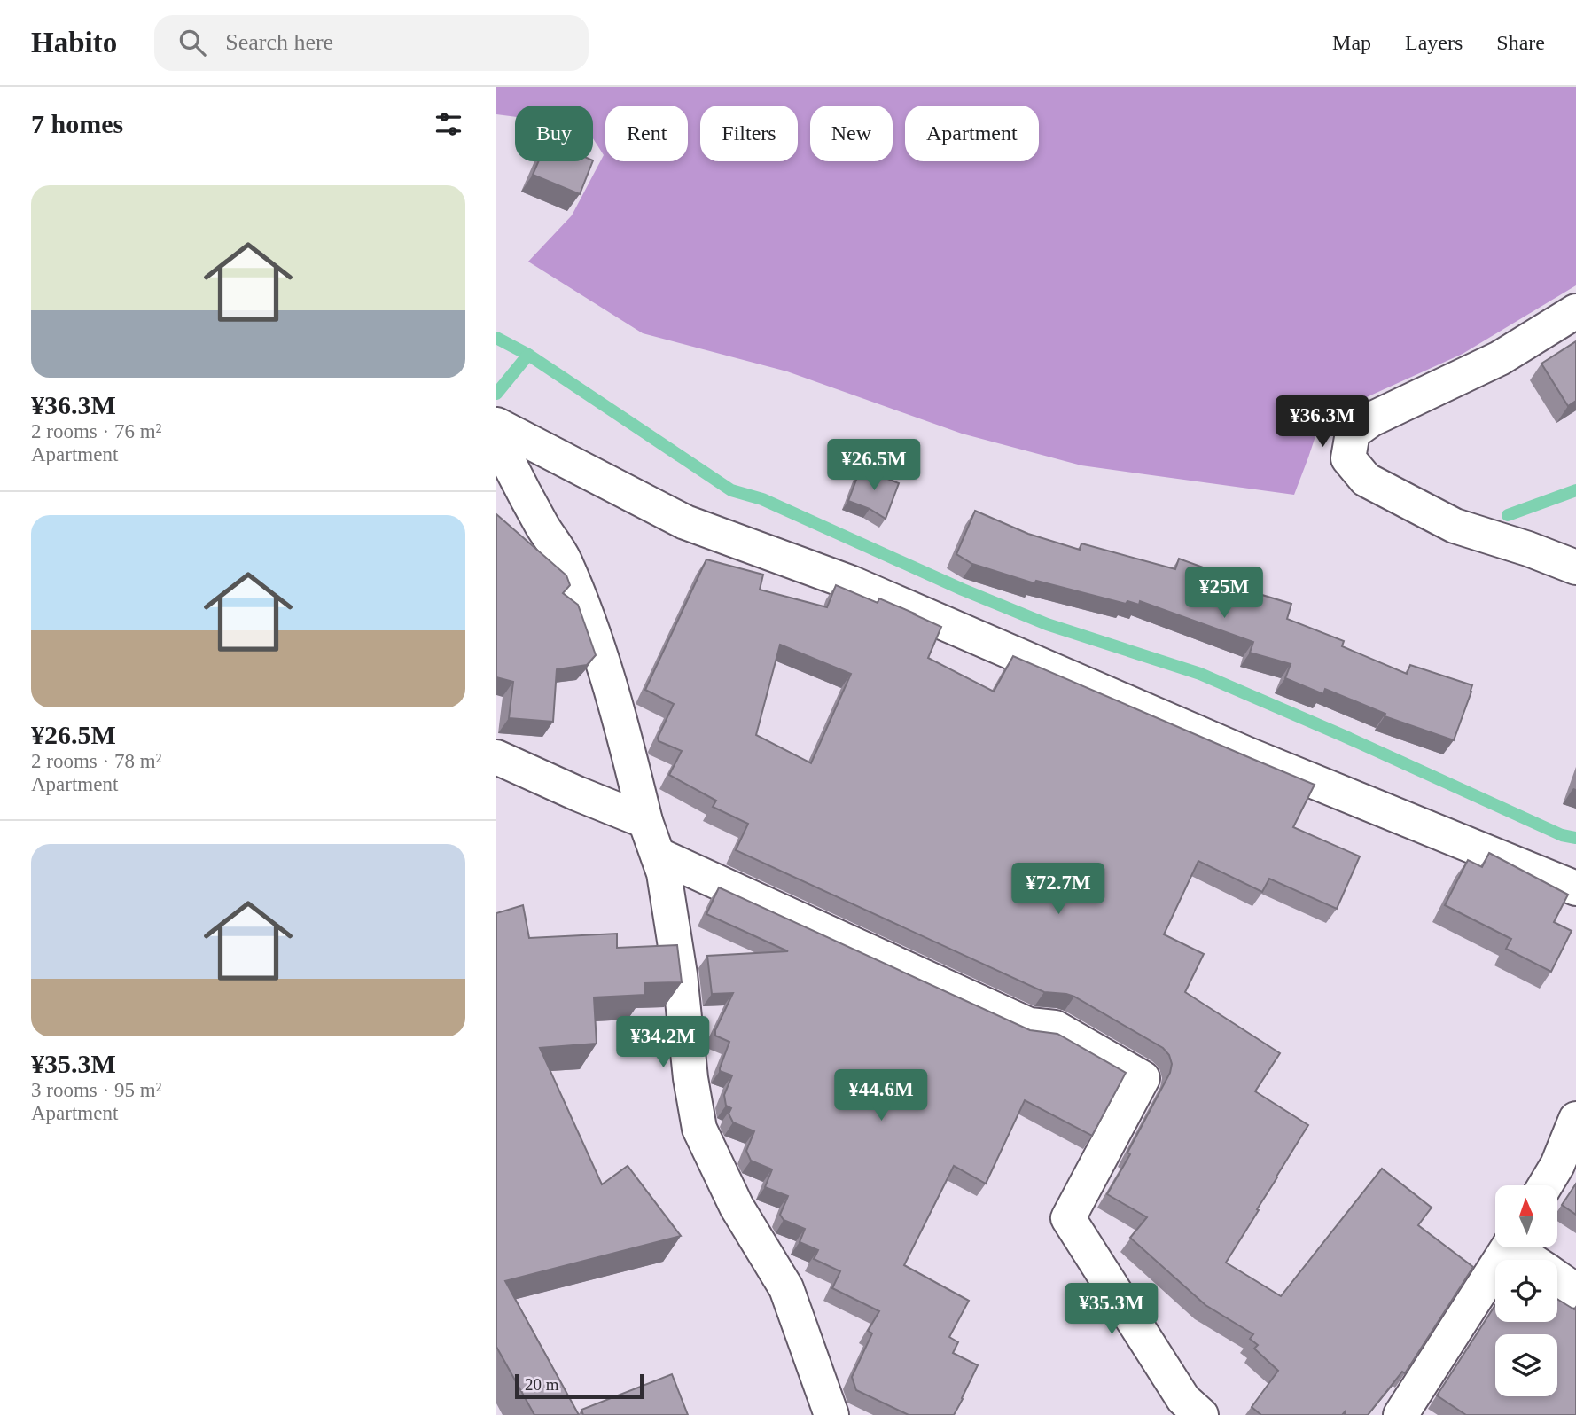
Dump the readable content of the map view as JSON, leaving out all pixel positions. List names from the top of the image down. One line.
{"scale_bar":"20 m","north":"top","page":{"header":"Habito","search":"Search here","nav":["Map","Layers","Share"],"heading":"7 homes","chip":["Buy","Rent","Filters","New","Apartment"],"list":[{"name":"¥36.3M","note":"2 rooms · 76 m² · Apartment"},{"name":"¥26.5M","note":"2 rooms · 78 m² · Apartment"},{"name":"¥35.3M","note":"3 rooms · 95 m² · Apartment"}],"price":["¥36.3M","¥26.5M","¥25M","¥72.7M","¥34.2M","¥44.6M","¥35.3M"],"scale":"20 m"}}
